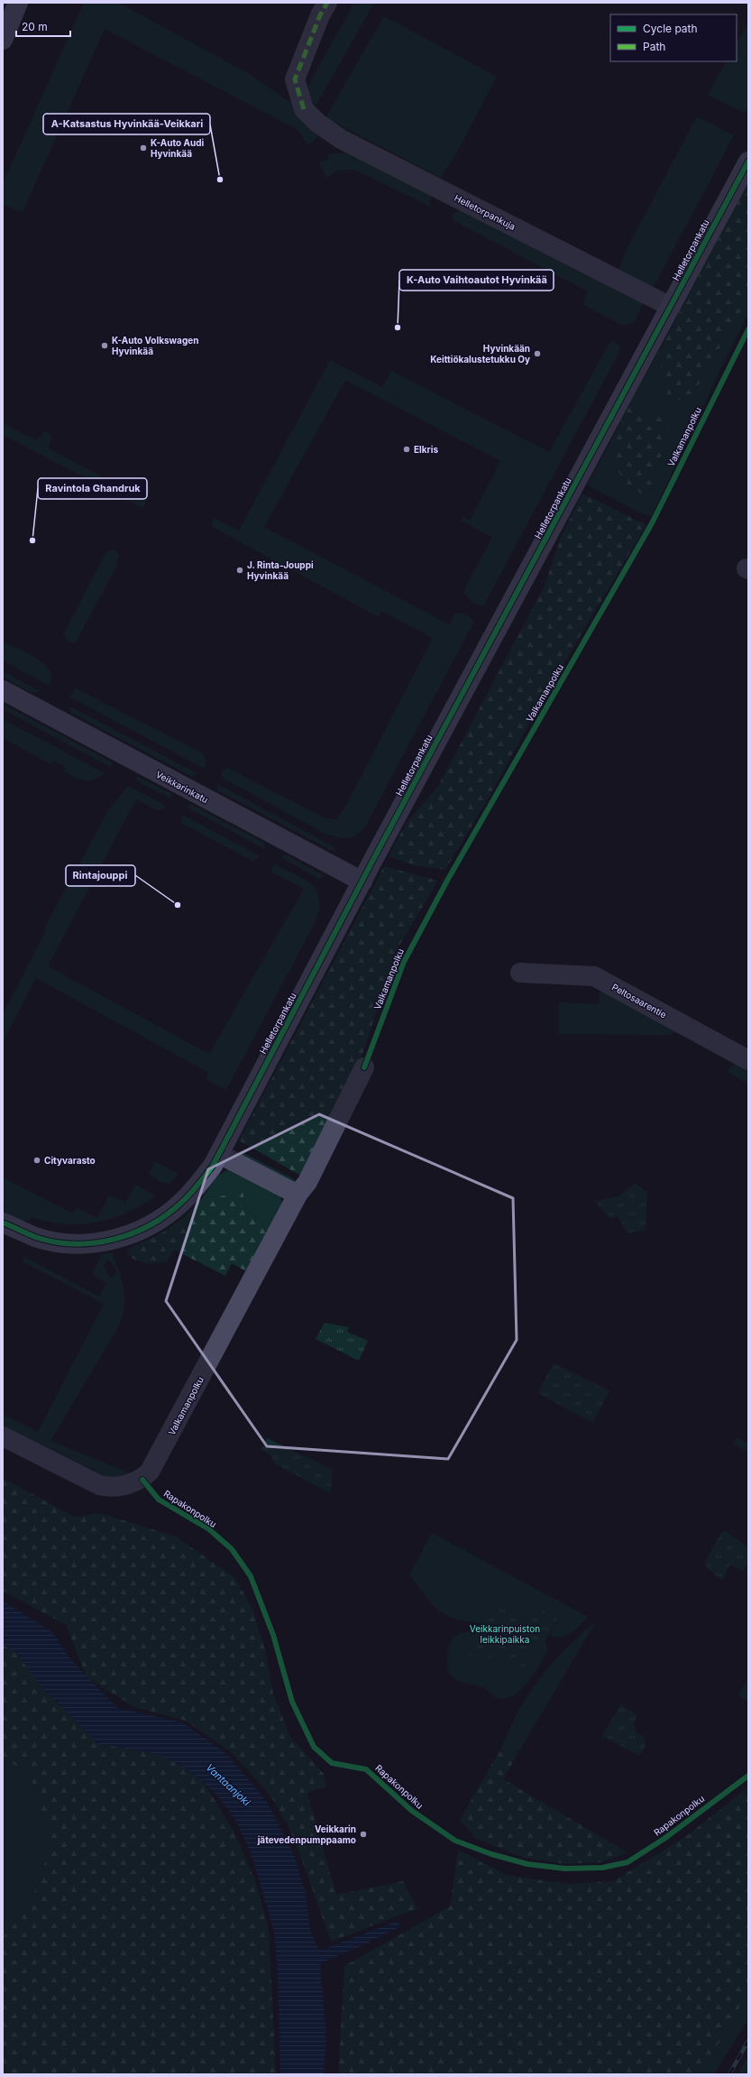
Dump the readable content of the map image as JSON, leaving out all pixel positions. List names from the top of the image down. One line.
{"streets":{"street":["Helletorpankuja","Helletorpankatu","Valkamanpolku","Veikkarinkatu","Peltosaarentie"],"cycle path":["Rapakonpolku"]},"crossings":[["Helletorpankuja","Helletorpankatu"],["Helletorpankatu","Veikkarinkatu"]],"water":["Vantaanjoki"],"parks":["Veikkarinpuiston leikkipaikka"],"places":["K-Auto Audi Hyvinkää","A-Katsastus Hyvinkää-Veikkari","K-Auto Vaihtoautot Hyvinkää","K-Auto Volkswagen Hyvinkää","Hyvinkään Keittiökalustetukku Oy","Elkris","Ravintola Ghandruk","J. Rinta-Jouppi Hyvinkää","Rintajouppi","Cityvarasto","Veikkarin jätevedenpumppaamo"],"legend":["Cycle path","Path"],"scale_bar":"20 m"}
